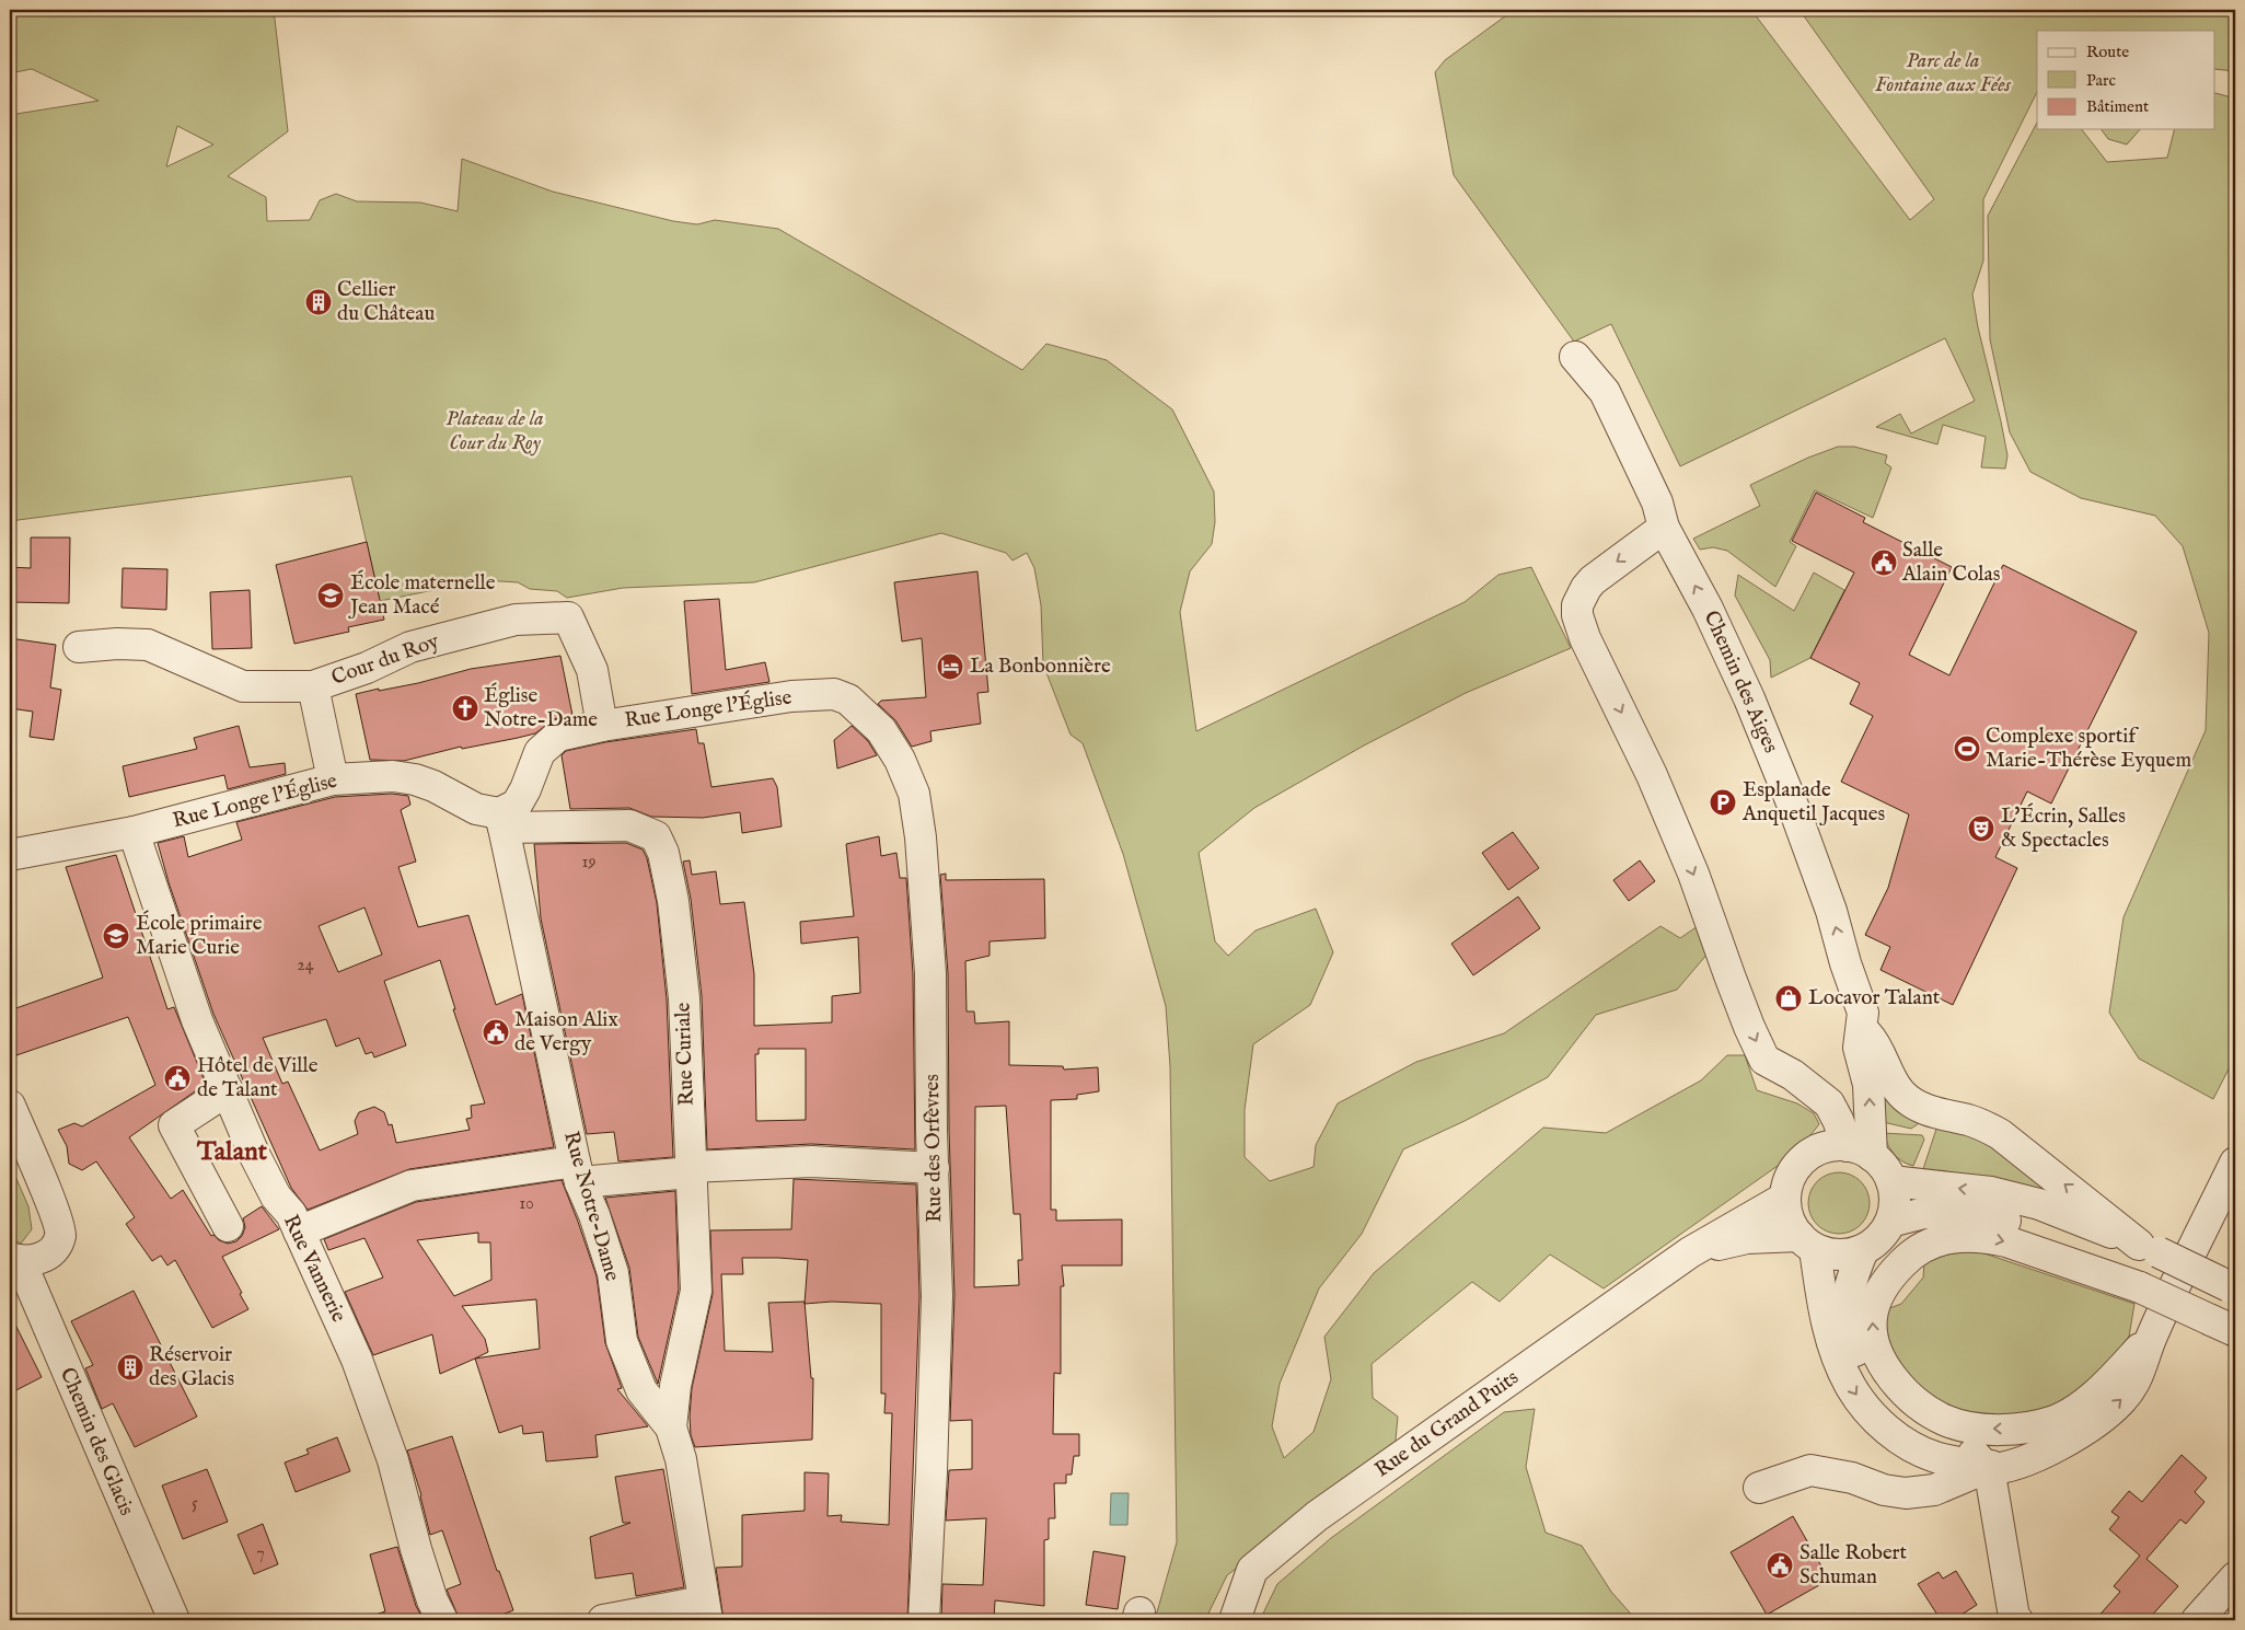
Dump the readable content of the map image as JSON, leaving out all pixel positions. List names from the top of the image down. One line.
{"streets":{"street":["Cour du Roy","Chemin des Aiges","Rue Longe l'Église","Rue Curiale","Rue des Orfèvres","Rue Notre-Dame","Rue Vannerie","Rue du Grand Puits","Chemin des Glacis"]},"crossings":[["Cour du Roy","Rue Longe l'Église"],["Chemin des Aiges","Rue du Grand Puits"],["Rue Longe l'Église","Rue Curiale"],["Rue Longe l'Église","Rue des Orfèvres"],["Rue Longe l'Église","Rue Notre-Dame"],["Rue Longe l'Église","Rue Vannerie"],["Rue Curiale","Rue Notre-Dame"]],"one_way":["Chemin des Aiges"],"districts":["Talant"],"parks":["Parc de la Fontaine aux Fées","Plateau de la Cour du Roy"],"places":{"building":["Cellier du Château","Réservoir des Glacis"],"public building":["Salle Alain Colas","Maison Alix de Vergy","Hôtel de Ville de Talant","Salle Robert Schuman"],"school or university":["École maternelle Jean Macé","École primaire Marie Curie"],"hotel":["La Bonbonnière"],"church":["Église Notre-Dame"],"sports":["Complexe sportif Marie-Thérèse Eyquem"],"parking":["Esplanade Anquetil Jacques"],"theatre":["L'Écrin, Salles & Spectacles"],"shop":["Locavor Talant"]},"house_numbers":["19","24","10","5","7"],"legend":["Route","Parc","Bâtiment"]}
